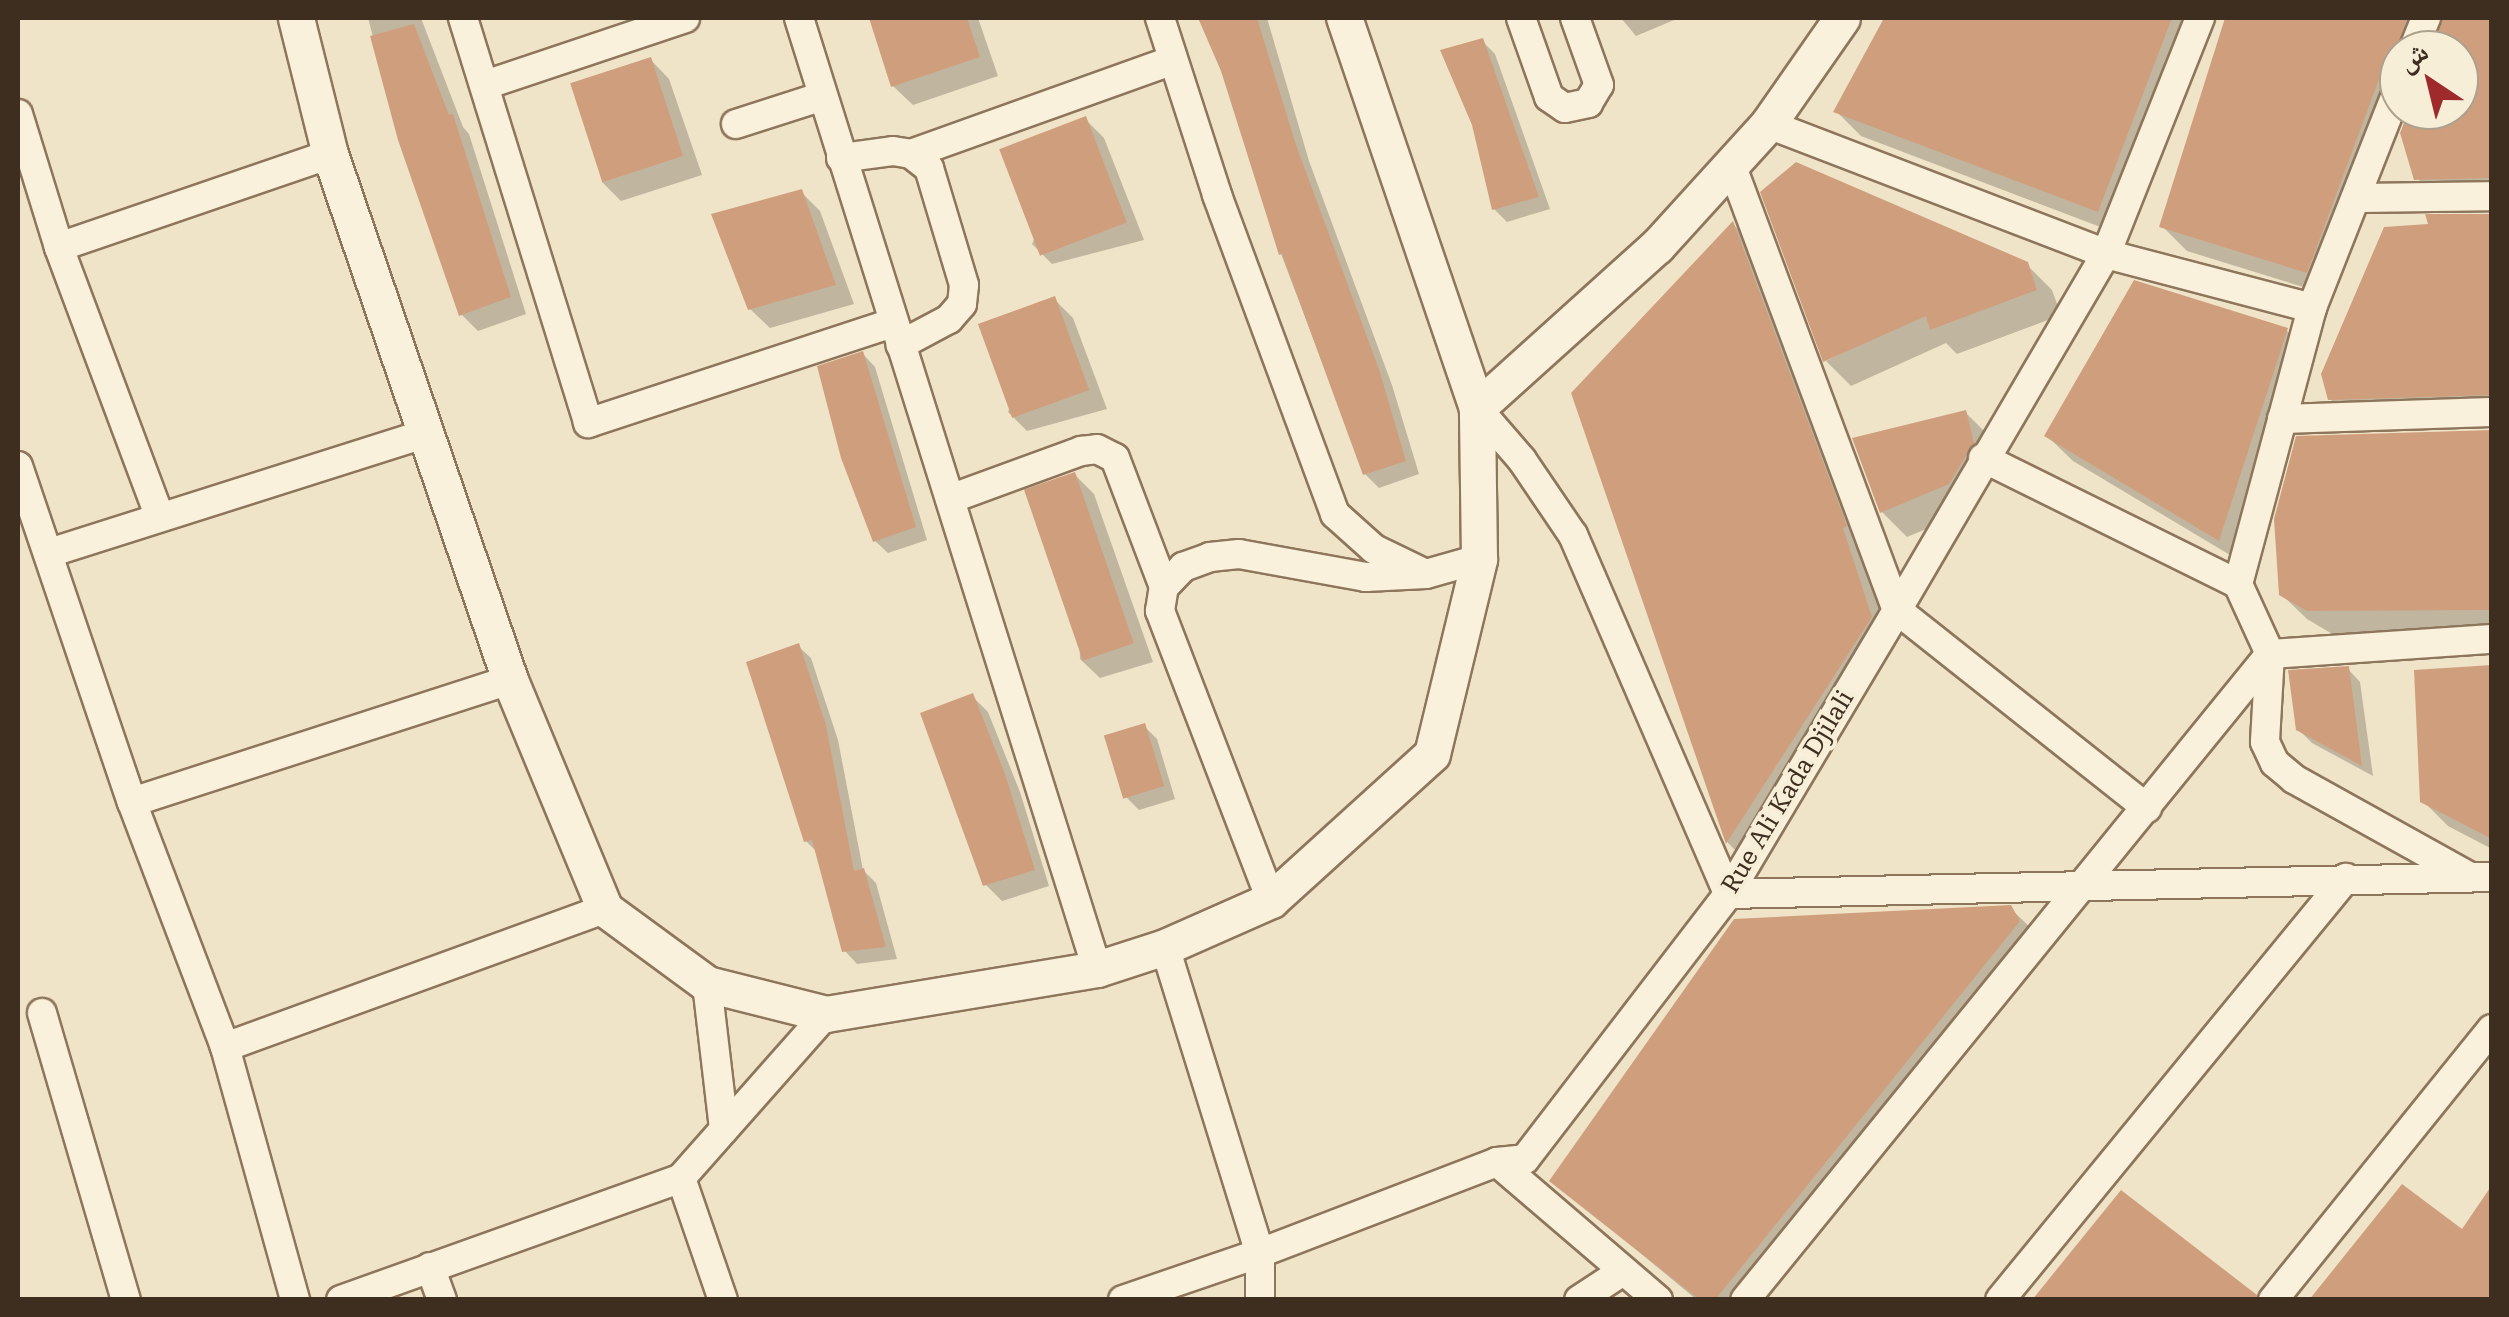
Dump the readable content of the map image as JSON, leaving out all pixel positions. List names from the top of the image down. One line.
{"streets":{"street":["Rue Ali Kada Djilali"]},"north":"top left"}
